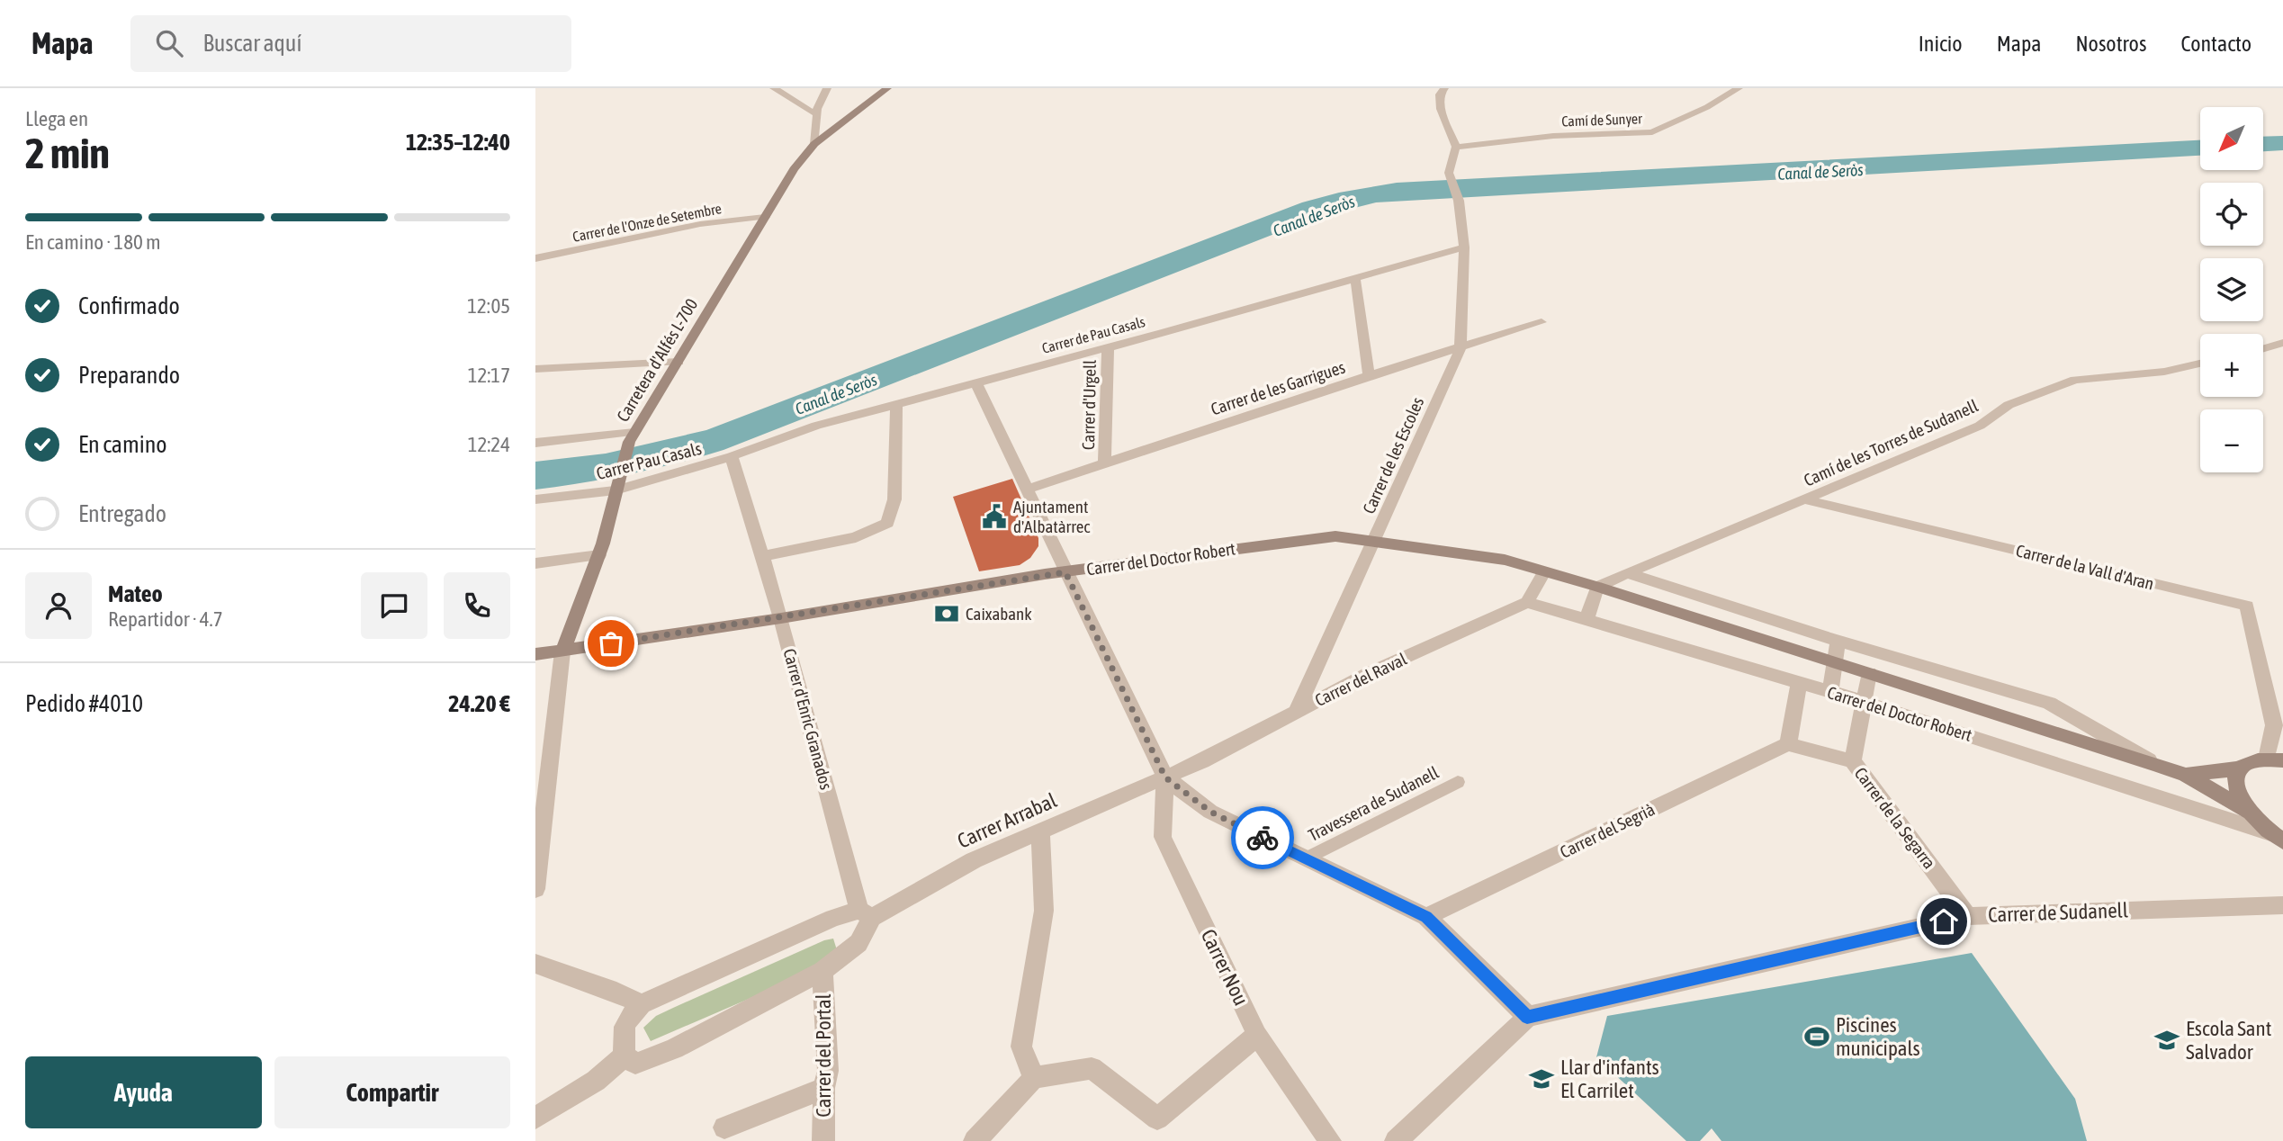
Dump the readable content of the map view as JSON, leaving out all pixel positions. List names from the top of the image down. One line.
{"streets":{"street":["Camí de Sunyer","Carrer de l'Onze de Setembre","Carrer de Pau Casals","Carretera d'Alfés L-700","Carrer de les Garrigues","Carrer d'Urgell","Camí de les Torres de Sudanell","Carrer de les Escoles","Carrer Pau Casals","Carrer del Doctor Robert","Carrer de la Vall d'Aran","Carrer del Raval","Carrer d'Enric Granados","Carrer de la Segarra","Carrer Arrabal","Carrer del Segrià","Carrer de Sudanell","Carrer Nou","Carrer del Portal"],"lane":["Travessera de Sudanell"]},"crossings":[["Camí de Sunyer","Carrer de les Escoles"],["Carrer de l'Onze de Setembre","Carretera d'Alfés L-700"],["Carrer de Pau Casals","Carrer d'Urgell"],["Carrer de Pau Casals","Carrer de les Escoles"],["Carrer de Pau Casals","Carrer Pau Casals"],["Carrer de Pau Casals","Carrer d'Enric Granados"],["Carretera d'Alfés L-700","Carrer Pau Casals"],["Carretera d'Alfés L-700","Carrer del Doctor Robert"],["Carrer de les Garrigues","Carrer d'Urgell"],["Carrer de les Garrigues","Carrer de les Escoles"],["Camí de les Torres de Sudanell","Carrer del Doctor Robert"],["Camí de les Torres de Sudanell","Carrer de la Vall d'Aran"],["Carrer de les Escoles","Carrer del Doctor Robert"],["Carrer de les Escoles","Carrer del Raval"],["Carrer Pau Casals","Carrer d'Enric Granados"],["Carrer del Doctor Robert","Carrer de la Vall d'Aran"],["Carrer del Doctor Robert","Carrer del Raval"],["Carrer del Doctor Robert","Carrer d'Enric Granados"],["Carrer del Doctor Robert","Carrer de la Segarra"],["Carrer del Raval","Carrer Arrabal"],["Carrer del Raval","Carrer Nou"],["Carrer d'Enric Granados","Carrer Arrabal"],["Carrer de la Segarra","Carrer de Sudanell"],["Carrer Arrabal","Carrer Nou"]],"water":["Canal de Seròs"],"places":{"public building":["Ajuntament d'Albatàrrec"],"bank":["Caixabank"],"sports":["Piscines municipals"],"school or university":["Escola Sant Salvador","Llar d'infants El Carrilet"]},"north":"bottom left","page":{"header":"Mapa","search":"Buscar aquí","nav":["Inicio","Mapa","Nosotros","Contacto"],"heading":["2 min","Llega en","12:35–12:40"],"panel":["Mateo","Repartidor · 4.7","Pedido #4010","24.20 €"],"map_buttons":["+","−"],"bar":"En camino · 180 m","list":[["Confirmado","12:05"],["Preparando","12:17"],["En camino","12:24"],"Entregado"],"buttons":["Ayuda","Compartir"]}}
